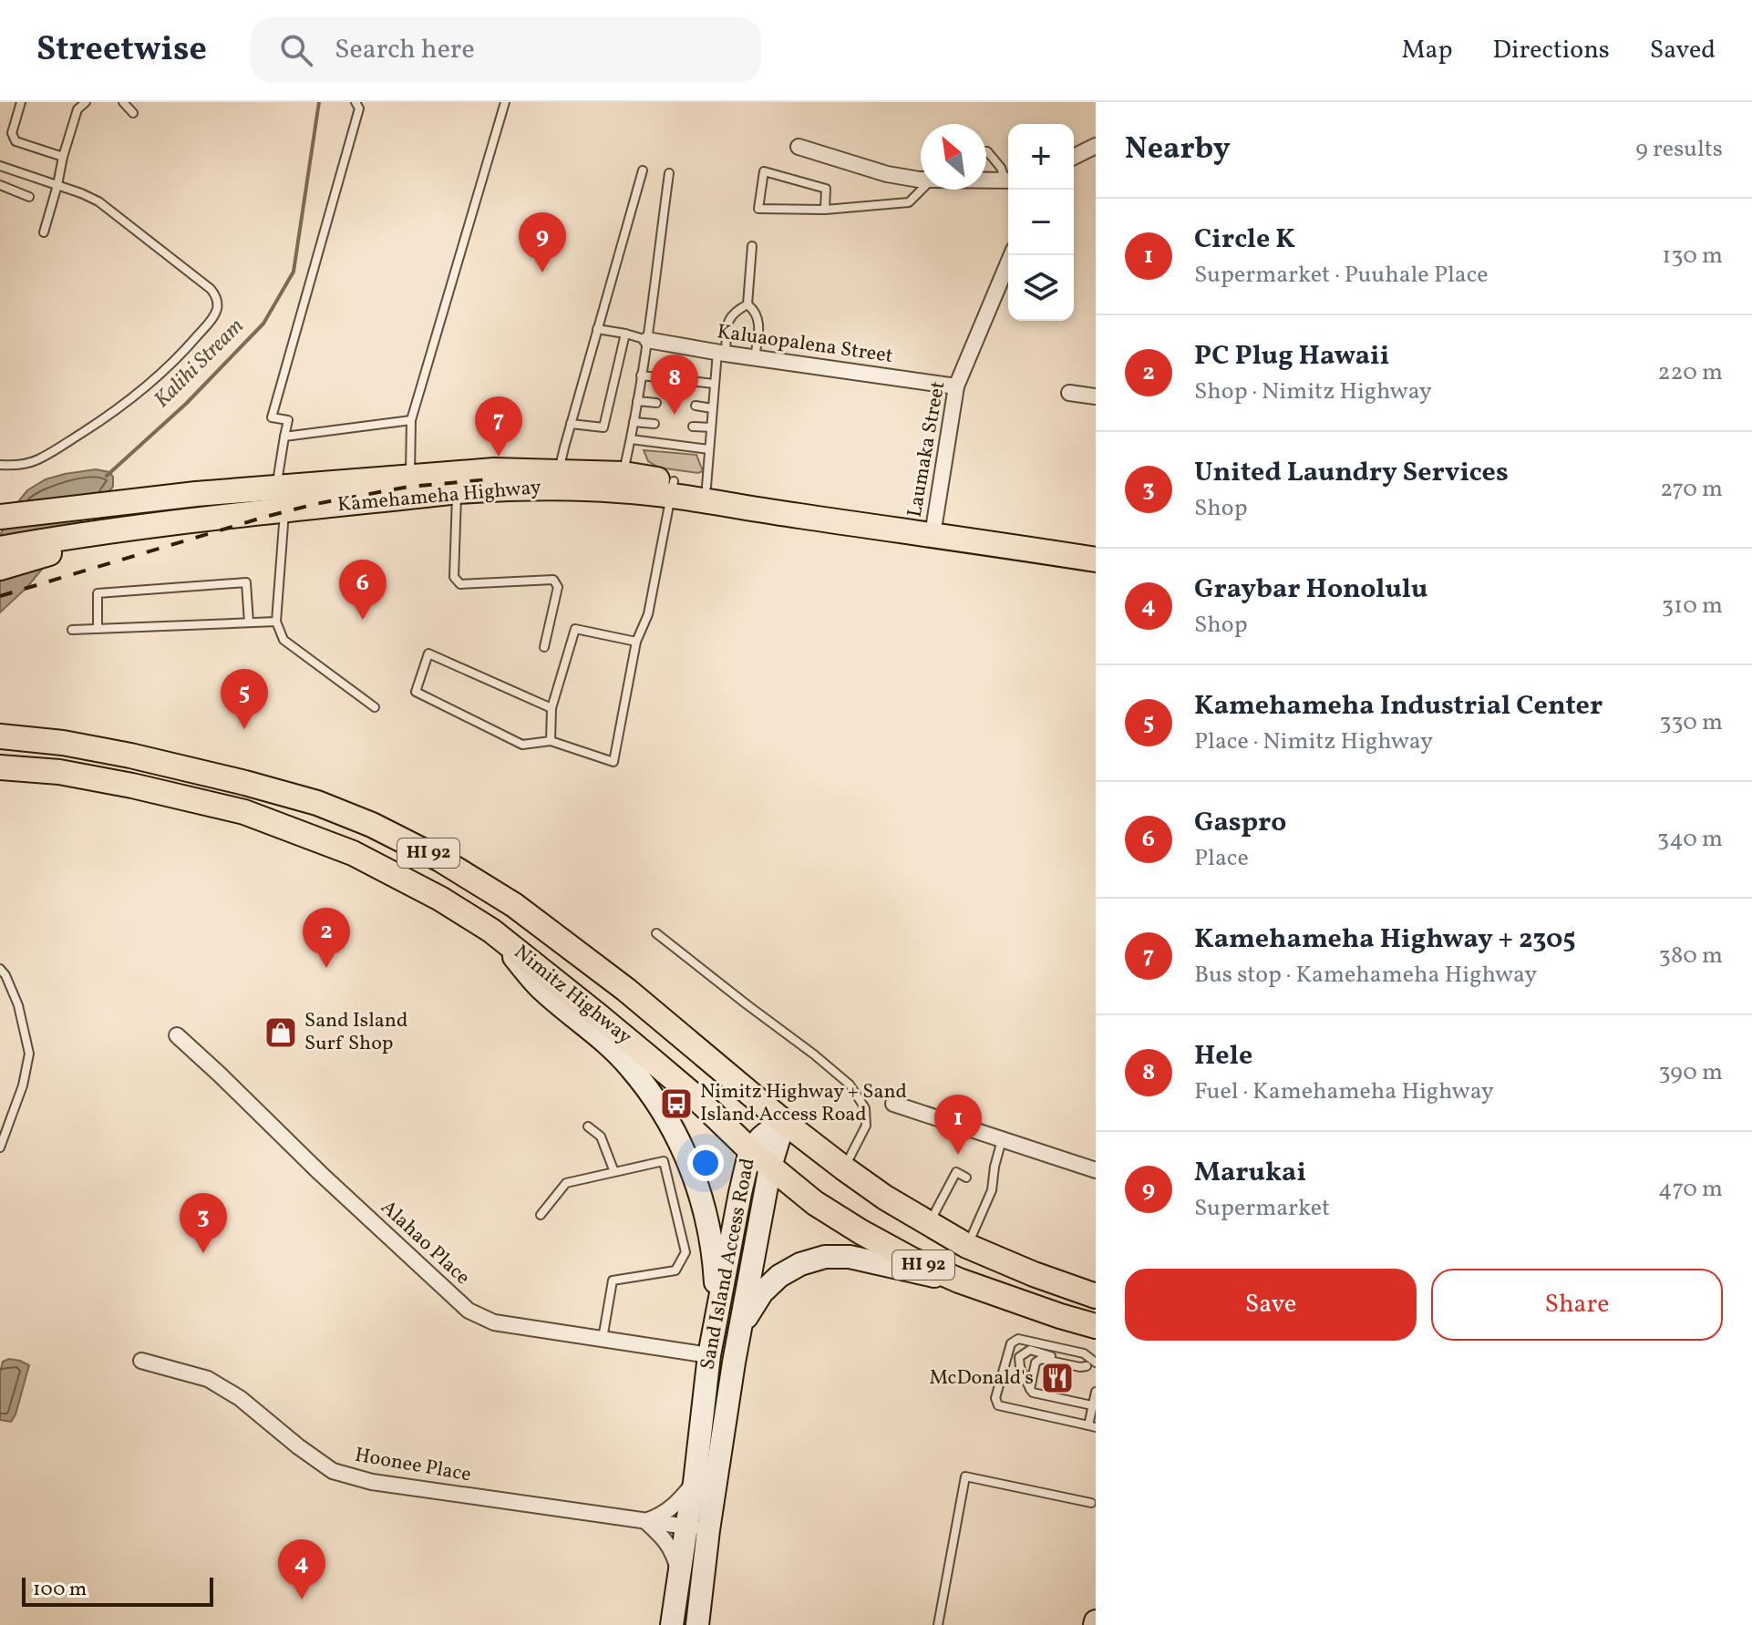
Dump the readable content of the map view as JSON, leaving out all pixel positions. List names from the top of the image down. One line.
{"streets":{"main road":["Kamehameha Highway","HI 92","Nimitz Highway","Sand Island Access Road"],"street":["Kaluaopalena Street","Laumaka Street","Alahao Place","Hoonee Place"]},"crossings":[["Kaluaopalena Street","Laumaka Street"],["Laumaka Street","Kamehameha Highway"],["Nimitz Highway","Sand Island Access Road"],["Alahao Place","Sand Island Access Road"],["Sand Island Access Road","Hoonee Place"]],"water":["Kalihi Stream"],"places":{"shop":["Sand Island Surf Shop"],"bus stop":["Nimitz Highway + Sand Island Access Road"],"restaurant":["McDonald's"]},"scale_bar":"100 m","north":"top left","page":{"header":"Streetwise","search":"Search here","nav":["Map","Directions","Saved"],"heading":["Nearby","9 results"],"map_buttons":["+","−"],"list":[{"mark":"1","name":"Circle K","note":"Supermarket · Puuhale Place","value":"130 m"},{"mark":"2","name":"PC Plug Hawaii","note":"Shop · Nimitz Highway","value":"220 m"},{"mark":"3","name":"United Laundry Services","note":"Shop","value":"270 m"},{"mark":"4","name":"Graybar Honolulu","note":"Shop","value":"310 m"},{"mark":"5","name":"Kamehameha Industrial Center","note":"Place · Nimitz Highway","value":"330 m"},{"mark":"6","name":"Gaspro","note":"Place","value":"340 m"},{"mark":"7","name":"Kamehameha Highway + 2305","note":"Bus stop · Kamehameha Highway","value":"380 m"},{"mark":"8","name":"Hele","note":"Fuel · Kamehameha Highway","value":"390 m"},{"mark":"9","name":"Marukai","note":"Supermarket","value":"470 m"}],"pins":["9","8","7","6","5","2","1","3","4"],"buttons":["Save","Share"],"scale":"100 m"}}
